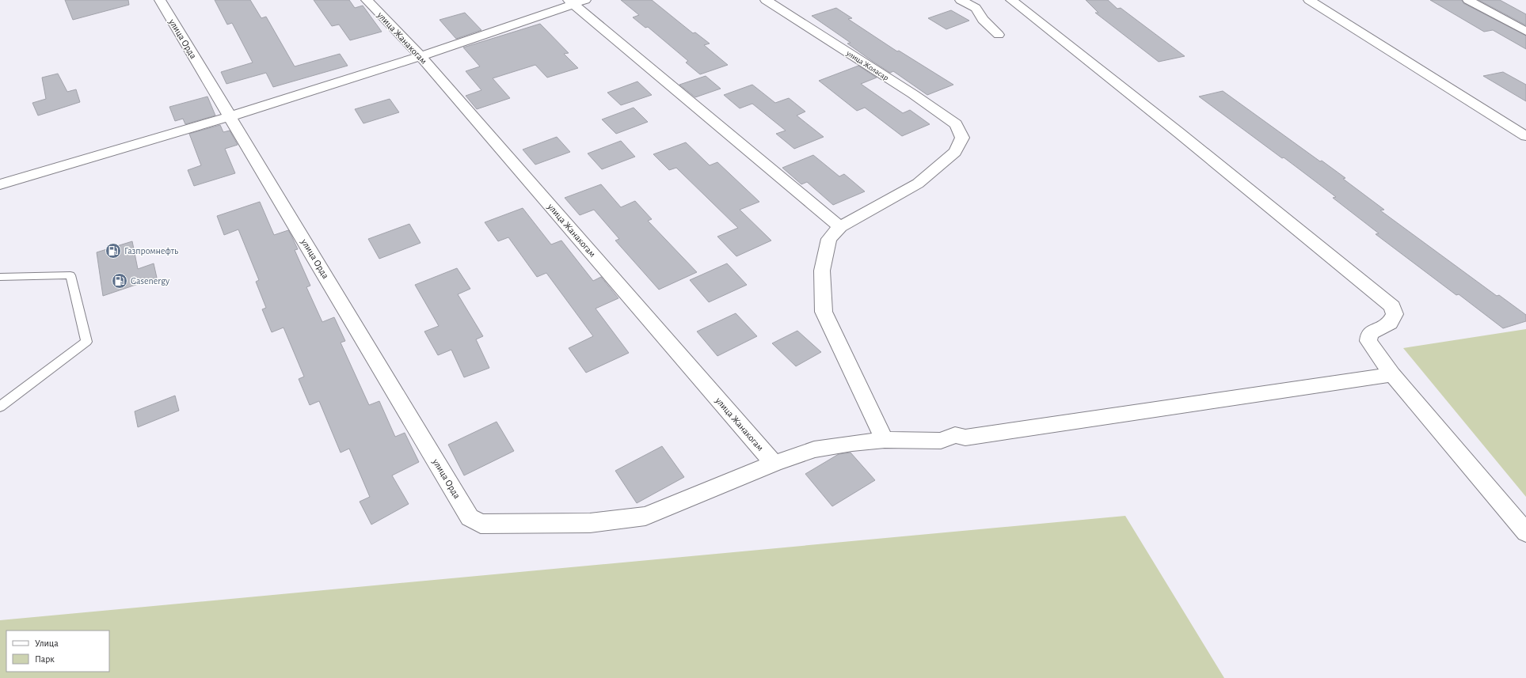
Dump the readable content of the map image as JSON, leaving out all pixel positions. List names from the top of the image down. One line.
{"streets":{"street":["улица Жанакогам","улица Орда","улица Жоласар"]},"crossings":[["улица Жанакогам","улица Орда"]],"places":{"fuel station":["Газпромнефть","Gasenergy"]},"legend":["Улица","Парк"]}
